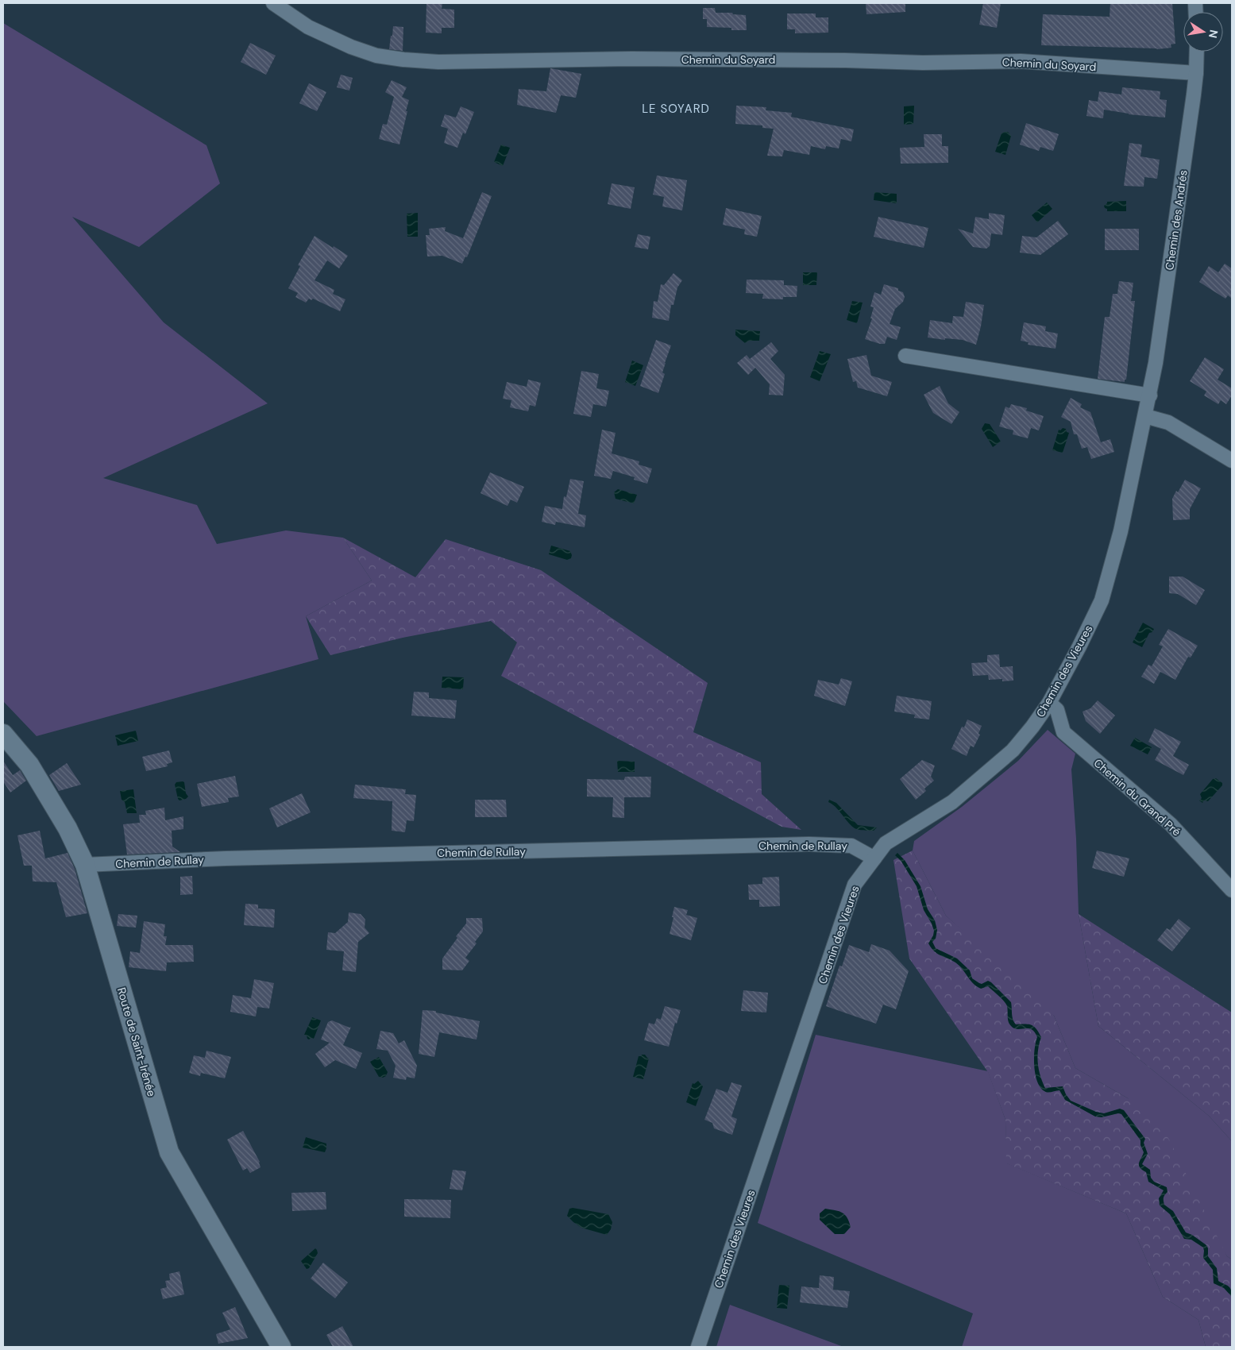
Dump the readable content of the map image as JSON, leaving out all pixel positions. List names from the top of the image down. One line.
{"streets":{"street":["Chemin du Soyard","Chemin des Andrés","Chemin des Vieures","Chemin du Grand Pré","Chemin de Rullay","Route de Saint-Irénée"]},"crossings":[["Chemin du Soyard","Chemin des Andrés"],["Chemin des Andrés","Chemin des Vieures"],["Chemin des Vieures","Chemin du Grand Pré"],["Chemin des Vieures","Chemin de Rullay"],["Chemin de Rullay","Route de Saint-Irénée"]],"districts":["LE SOYARD"],"north":"right"}
